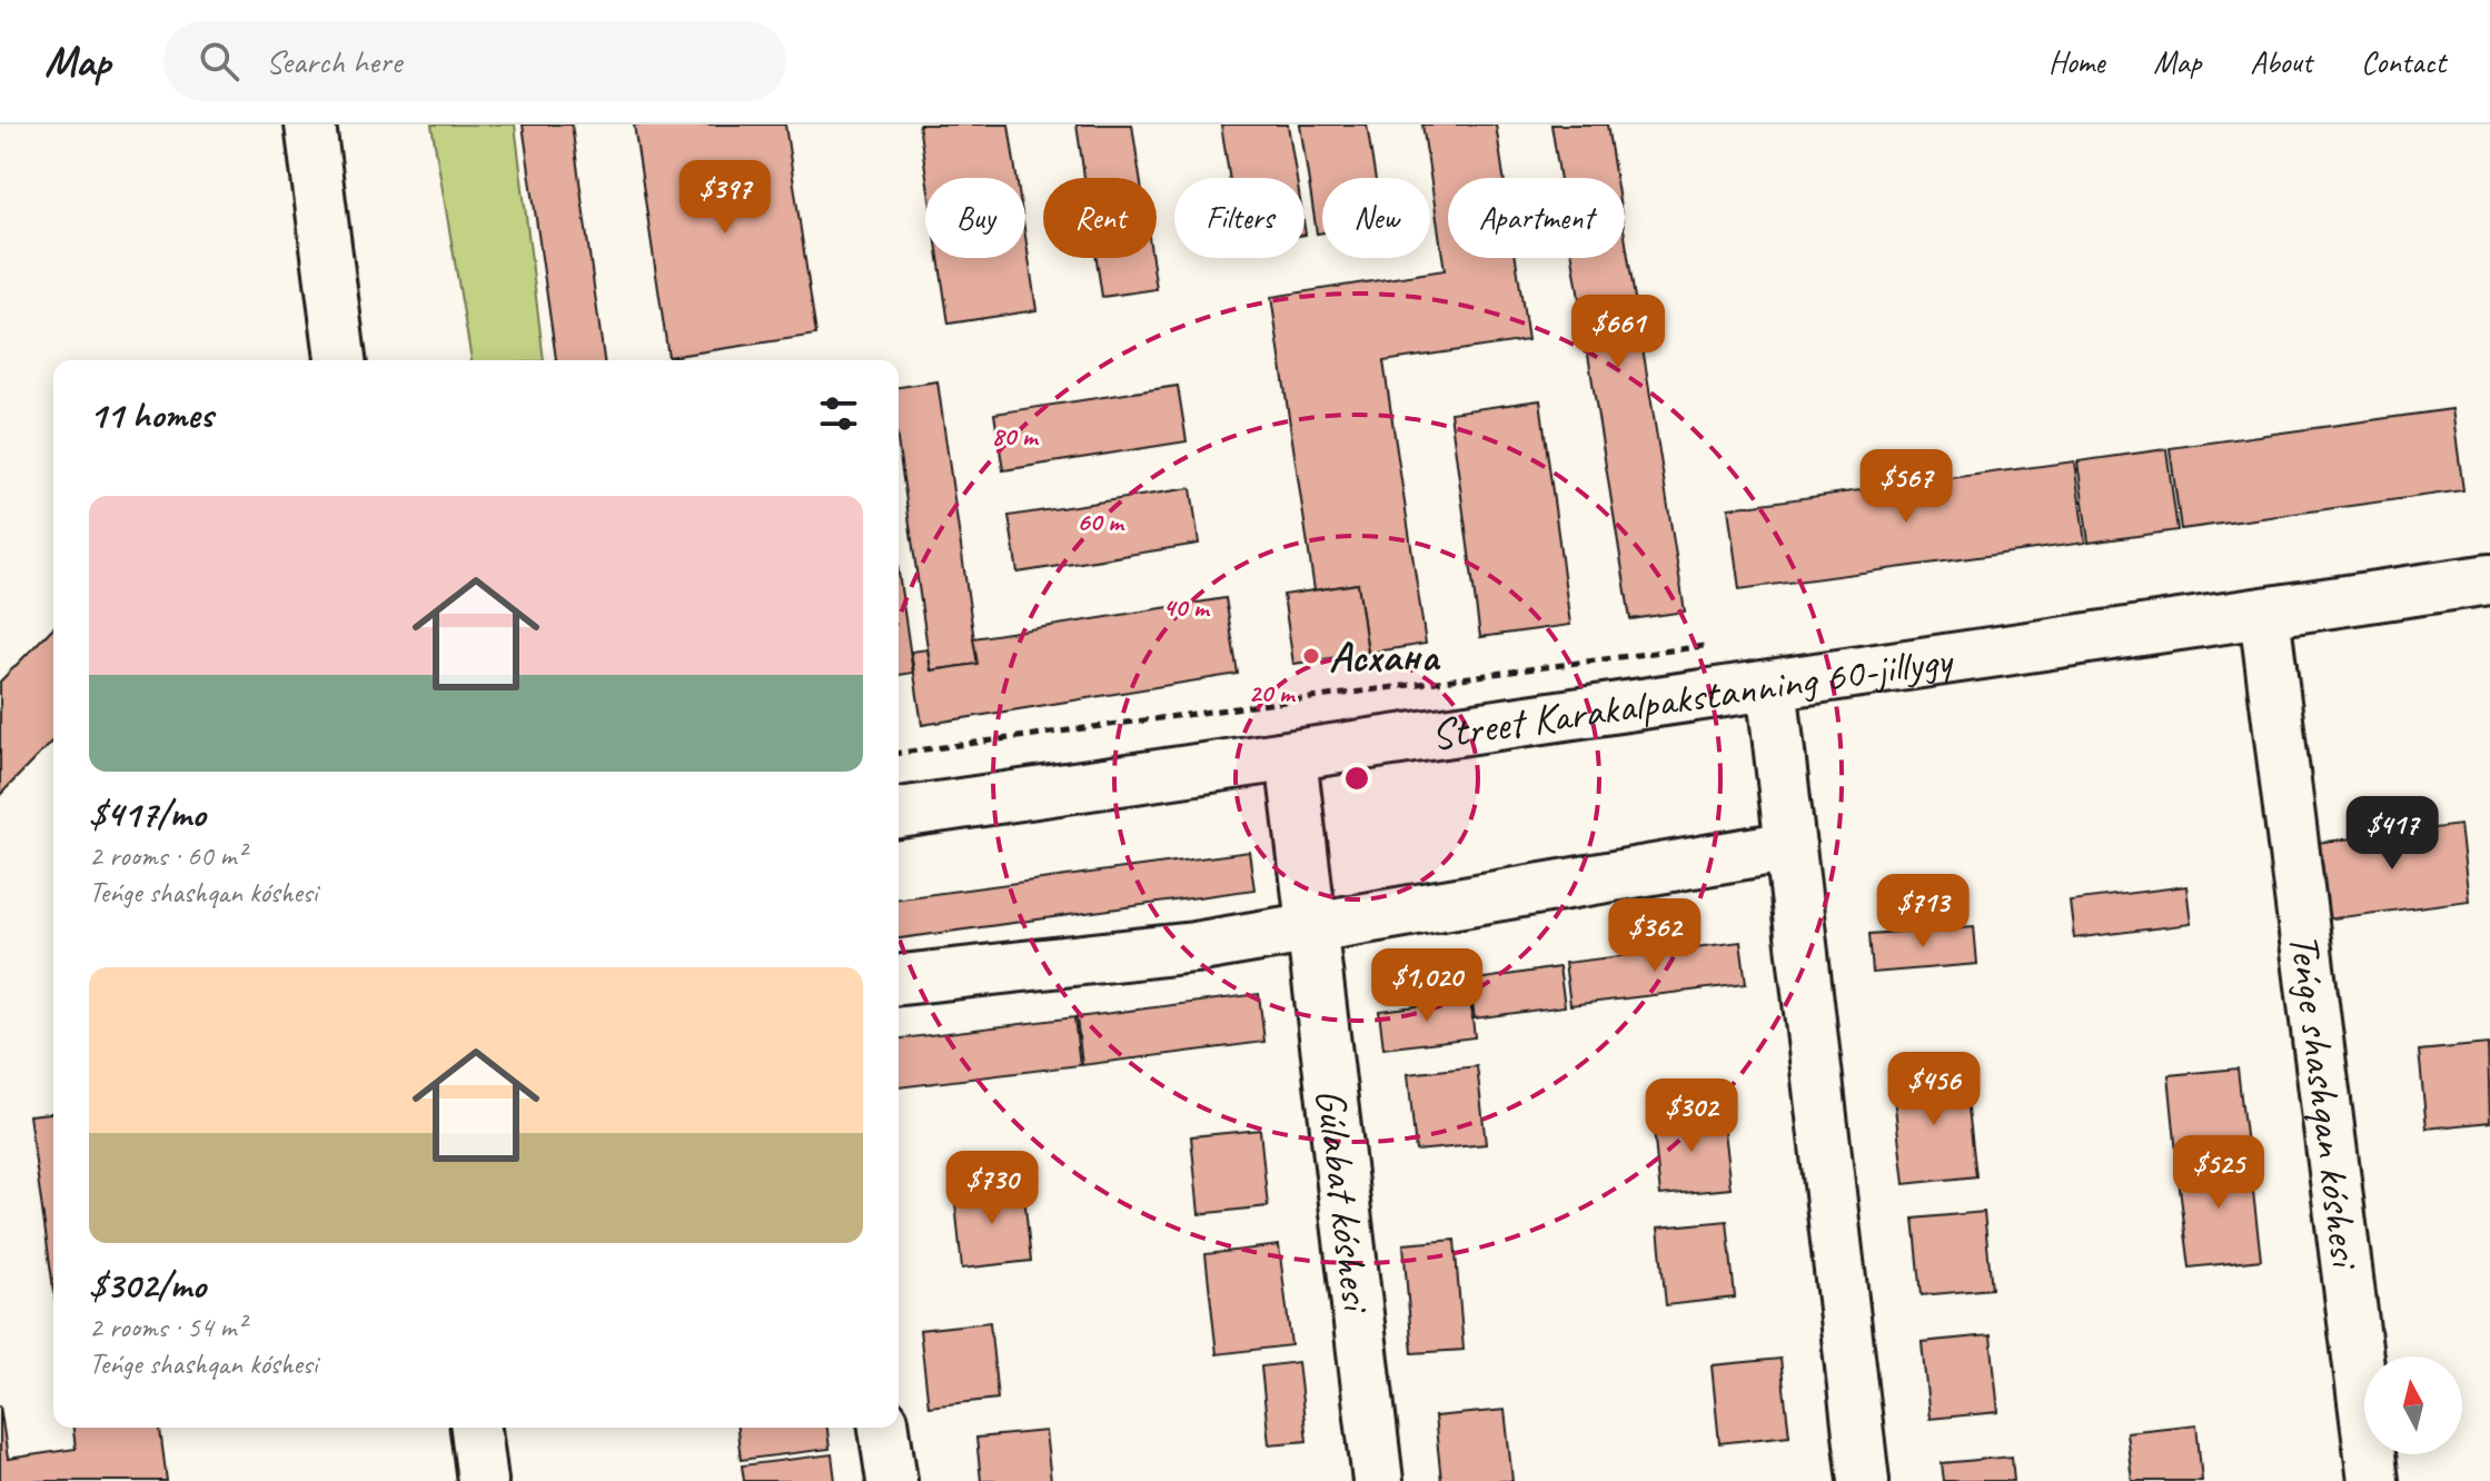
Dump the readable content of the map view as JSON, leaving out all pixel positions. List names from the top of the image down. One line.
{"streets":{"street":["Street Karakalpakstanning 60-jillygy","Teńge shashqan kóshesi","Gúlabat kóshesi"]},"crossings":[["Street Karakalpakstanning 60-jillygy","Teńge shashqan kóshesi"],["Street Karakalpakstanning 60-jillygy","Gúlabat kóshesi"]],"places":["Асхана"],"north":"top","page":{"header":"Map","search":"Search here","nav":["Home","Map","About","Contact"],"price":["$397","$661","$567","$417","$713","$362","$1,020","$456","$302","$525","$730"],"chip":["Buy","Rent","Filters","New","Apartment"],"heading":"11 homes","list":[{"name":"$417/mo","note":"2 rooms · 60 m² · Teńge shashqan kóshesi"},{"name":"$302/mo","note":"2 rooms · 54 m² · Teńge shashqan kóshesi"}]},"rings":["80 m","60 m","40 m","20 m"]}
